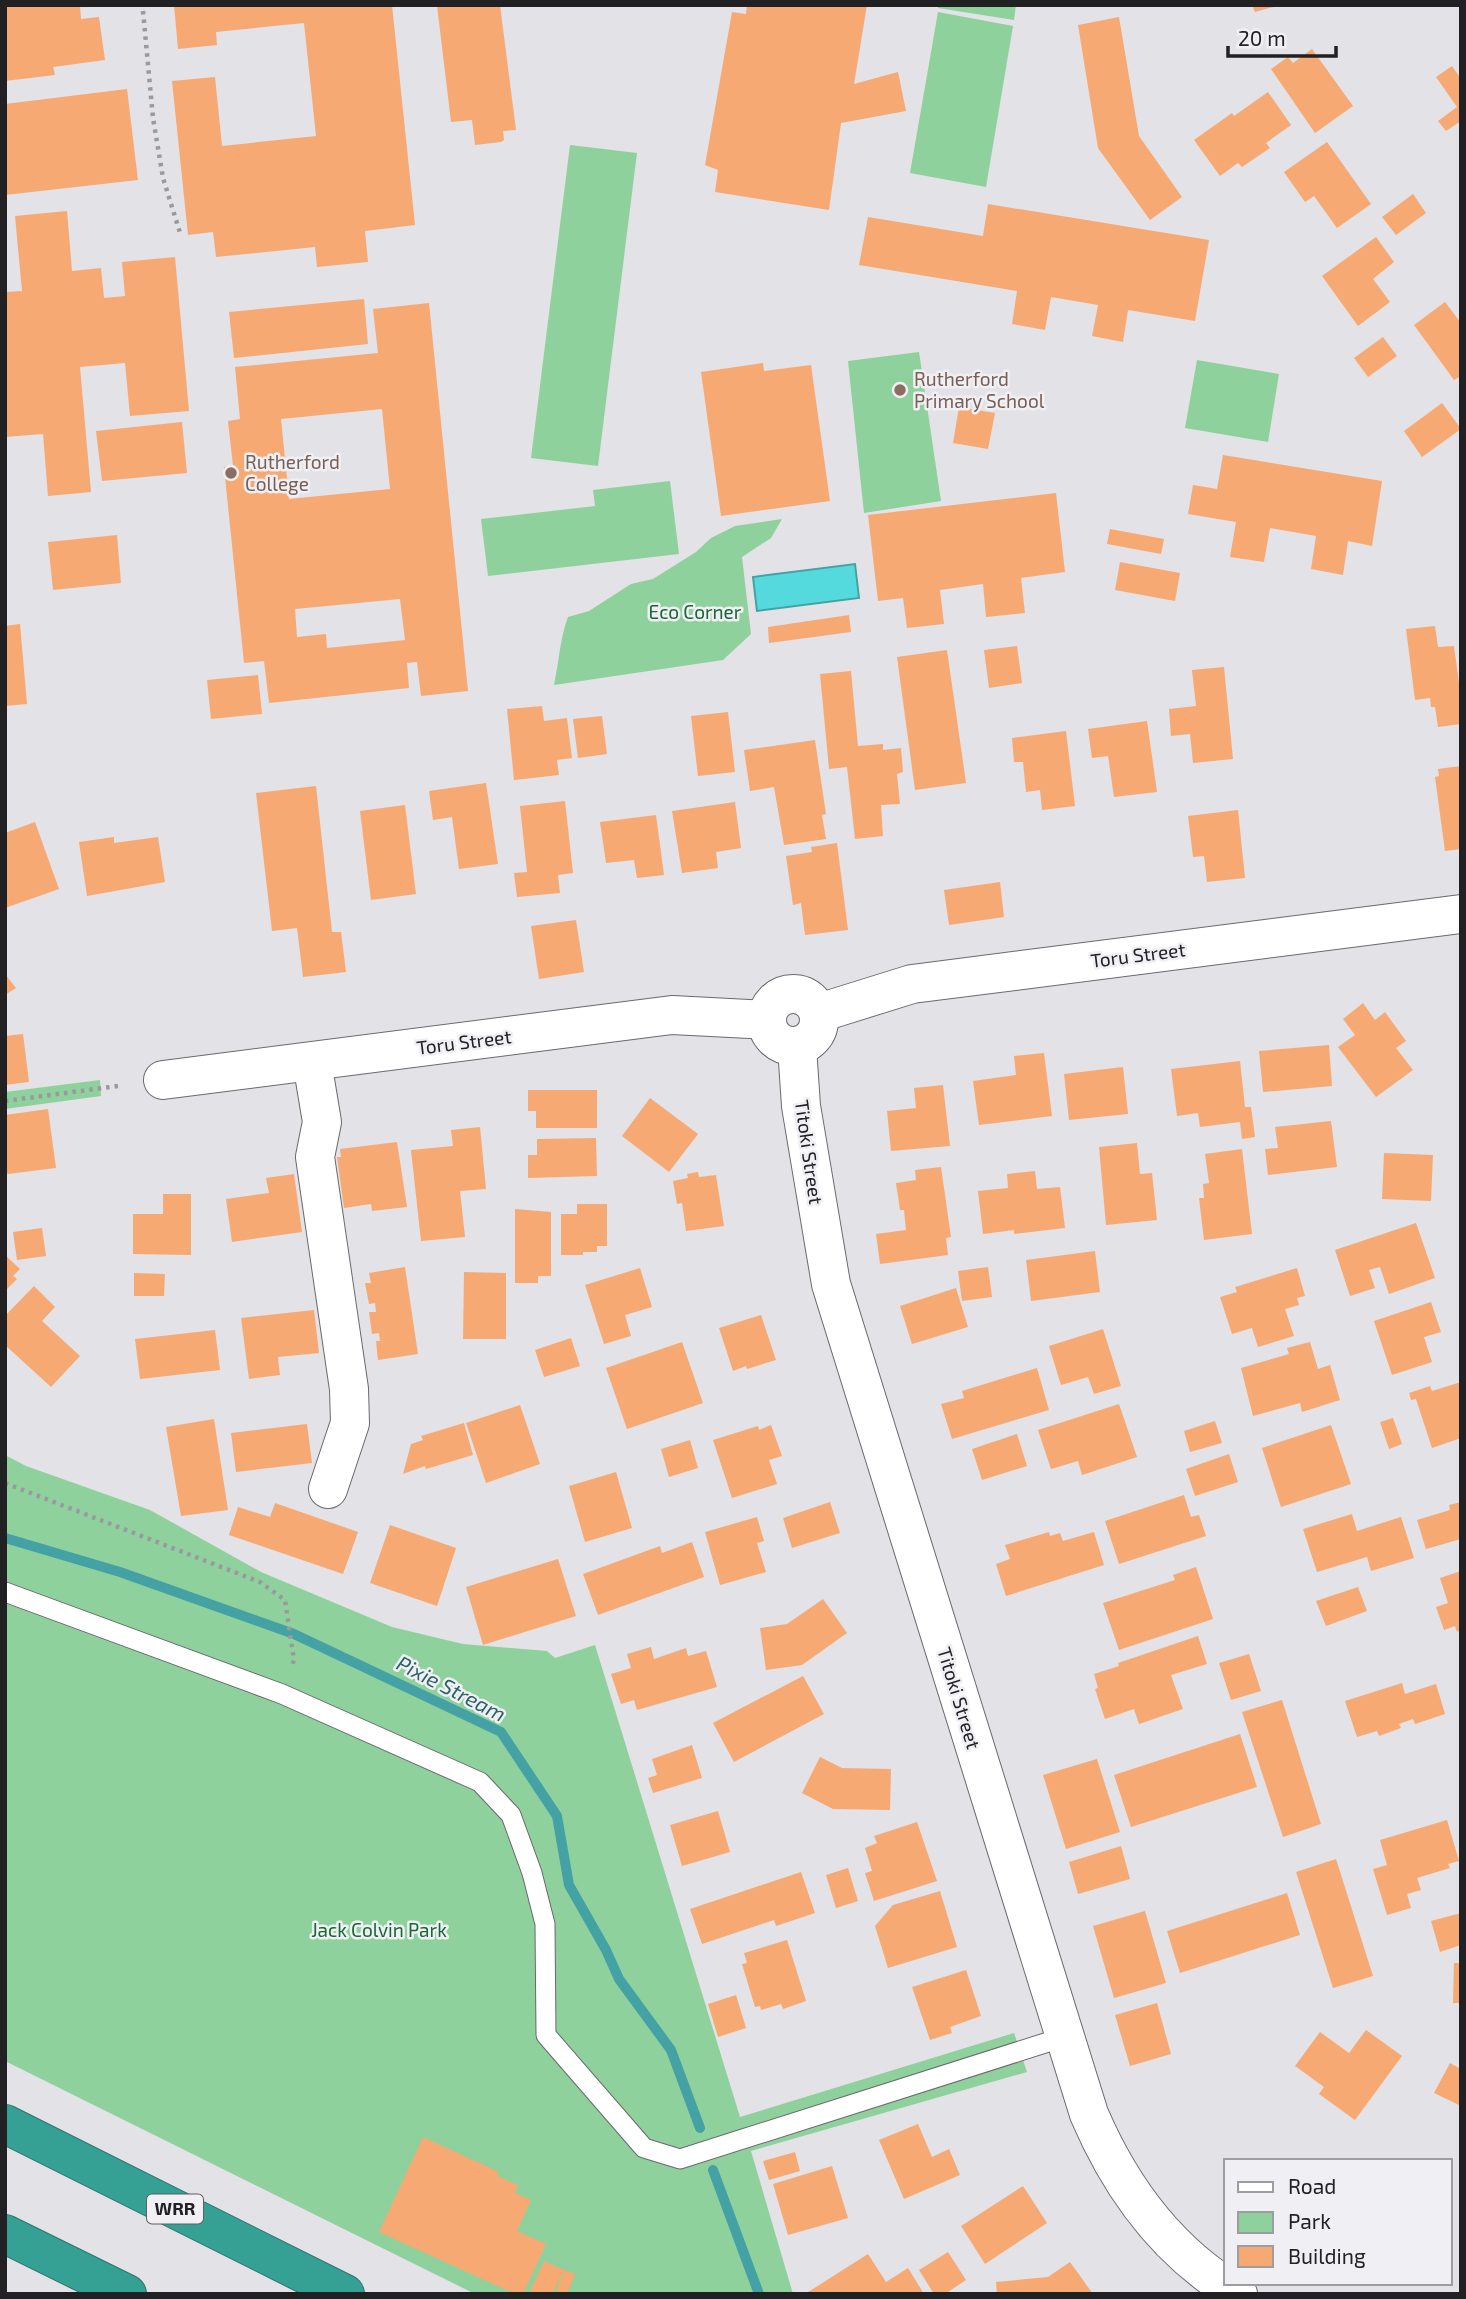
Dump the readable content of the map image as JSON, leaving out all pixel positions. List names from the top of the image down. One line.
{"streets":{"highway":["WRR"],"street":["Toru Street","Titoki Street"]},"crossings":[["Toru Street","Titoki Street"]],"water":["Pixie Stream"],"parks":["Eco Corner","Jack Colvin Park"],"places":["Rutherford Primary School","Rutherford College"],"legend":["Road","Park","Building"],"scale_bar":"20 m"}
